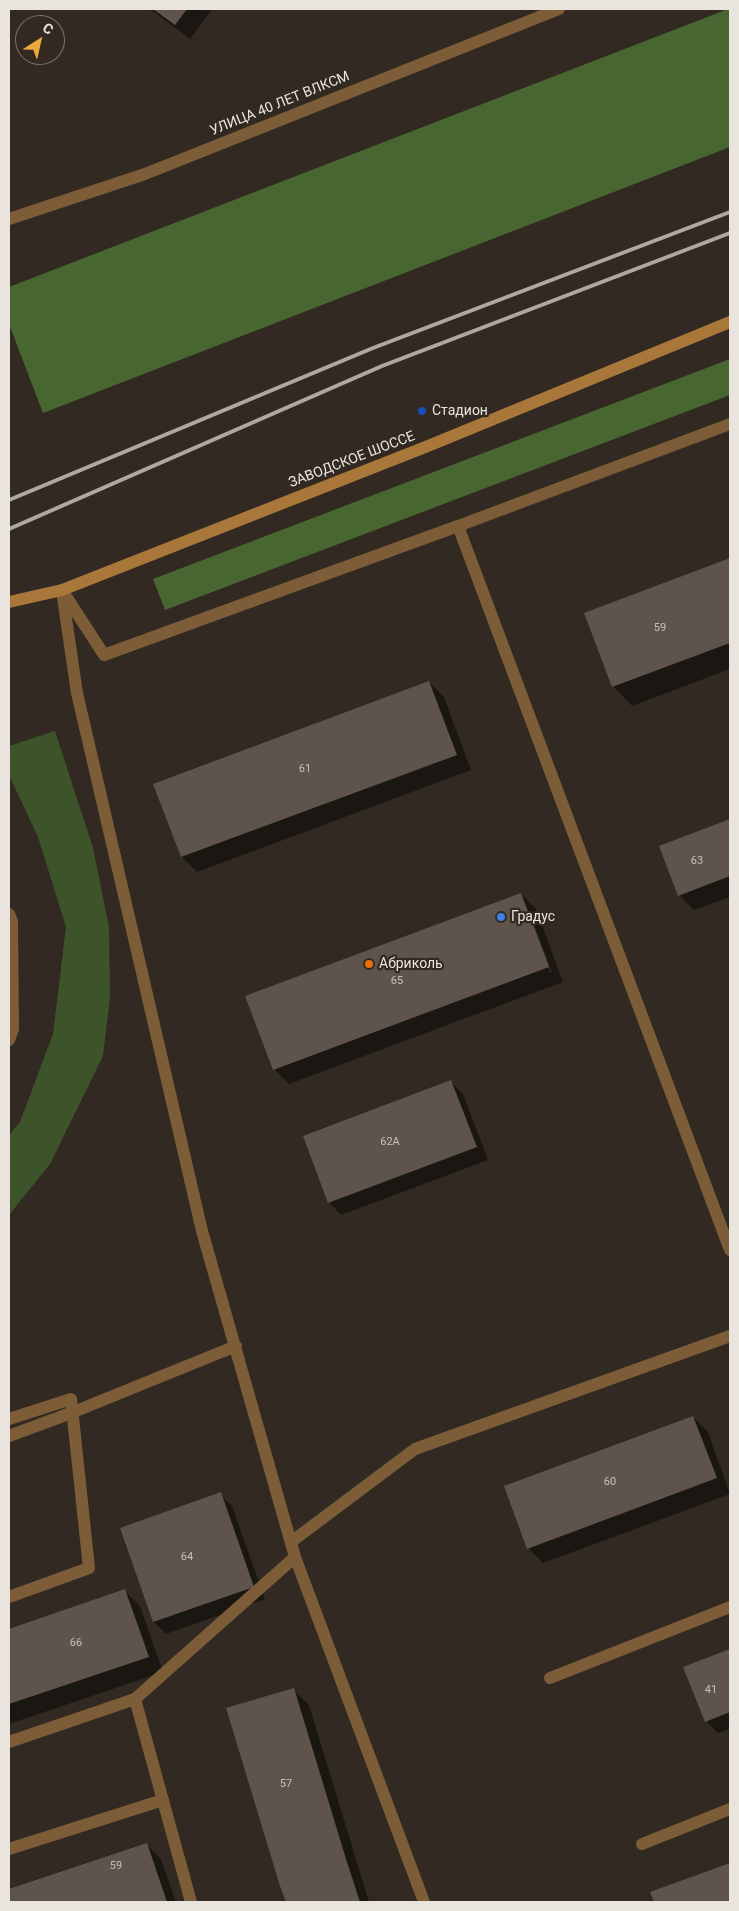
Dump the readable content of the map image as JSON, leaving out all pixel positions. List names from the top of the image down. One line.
{"streets":{"main road":["ЗАВОДСКОЕ ШОССЕ"],"street":["УЛИЦА 40 ЛЕТ ВЛКСМ"]},"places":["Стадион","Градус","Абриколь"],"house_numbers":["59","61","63","65","62А","60","64","66","41","57","59"],"north":"top right"}
